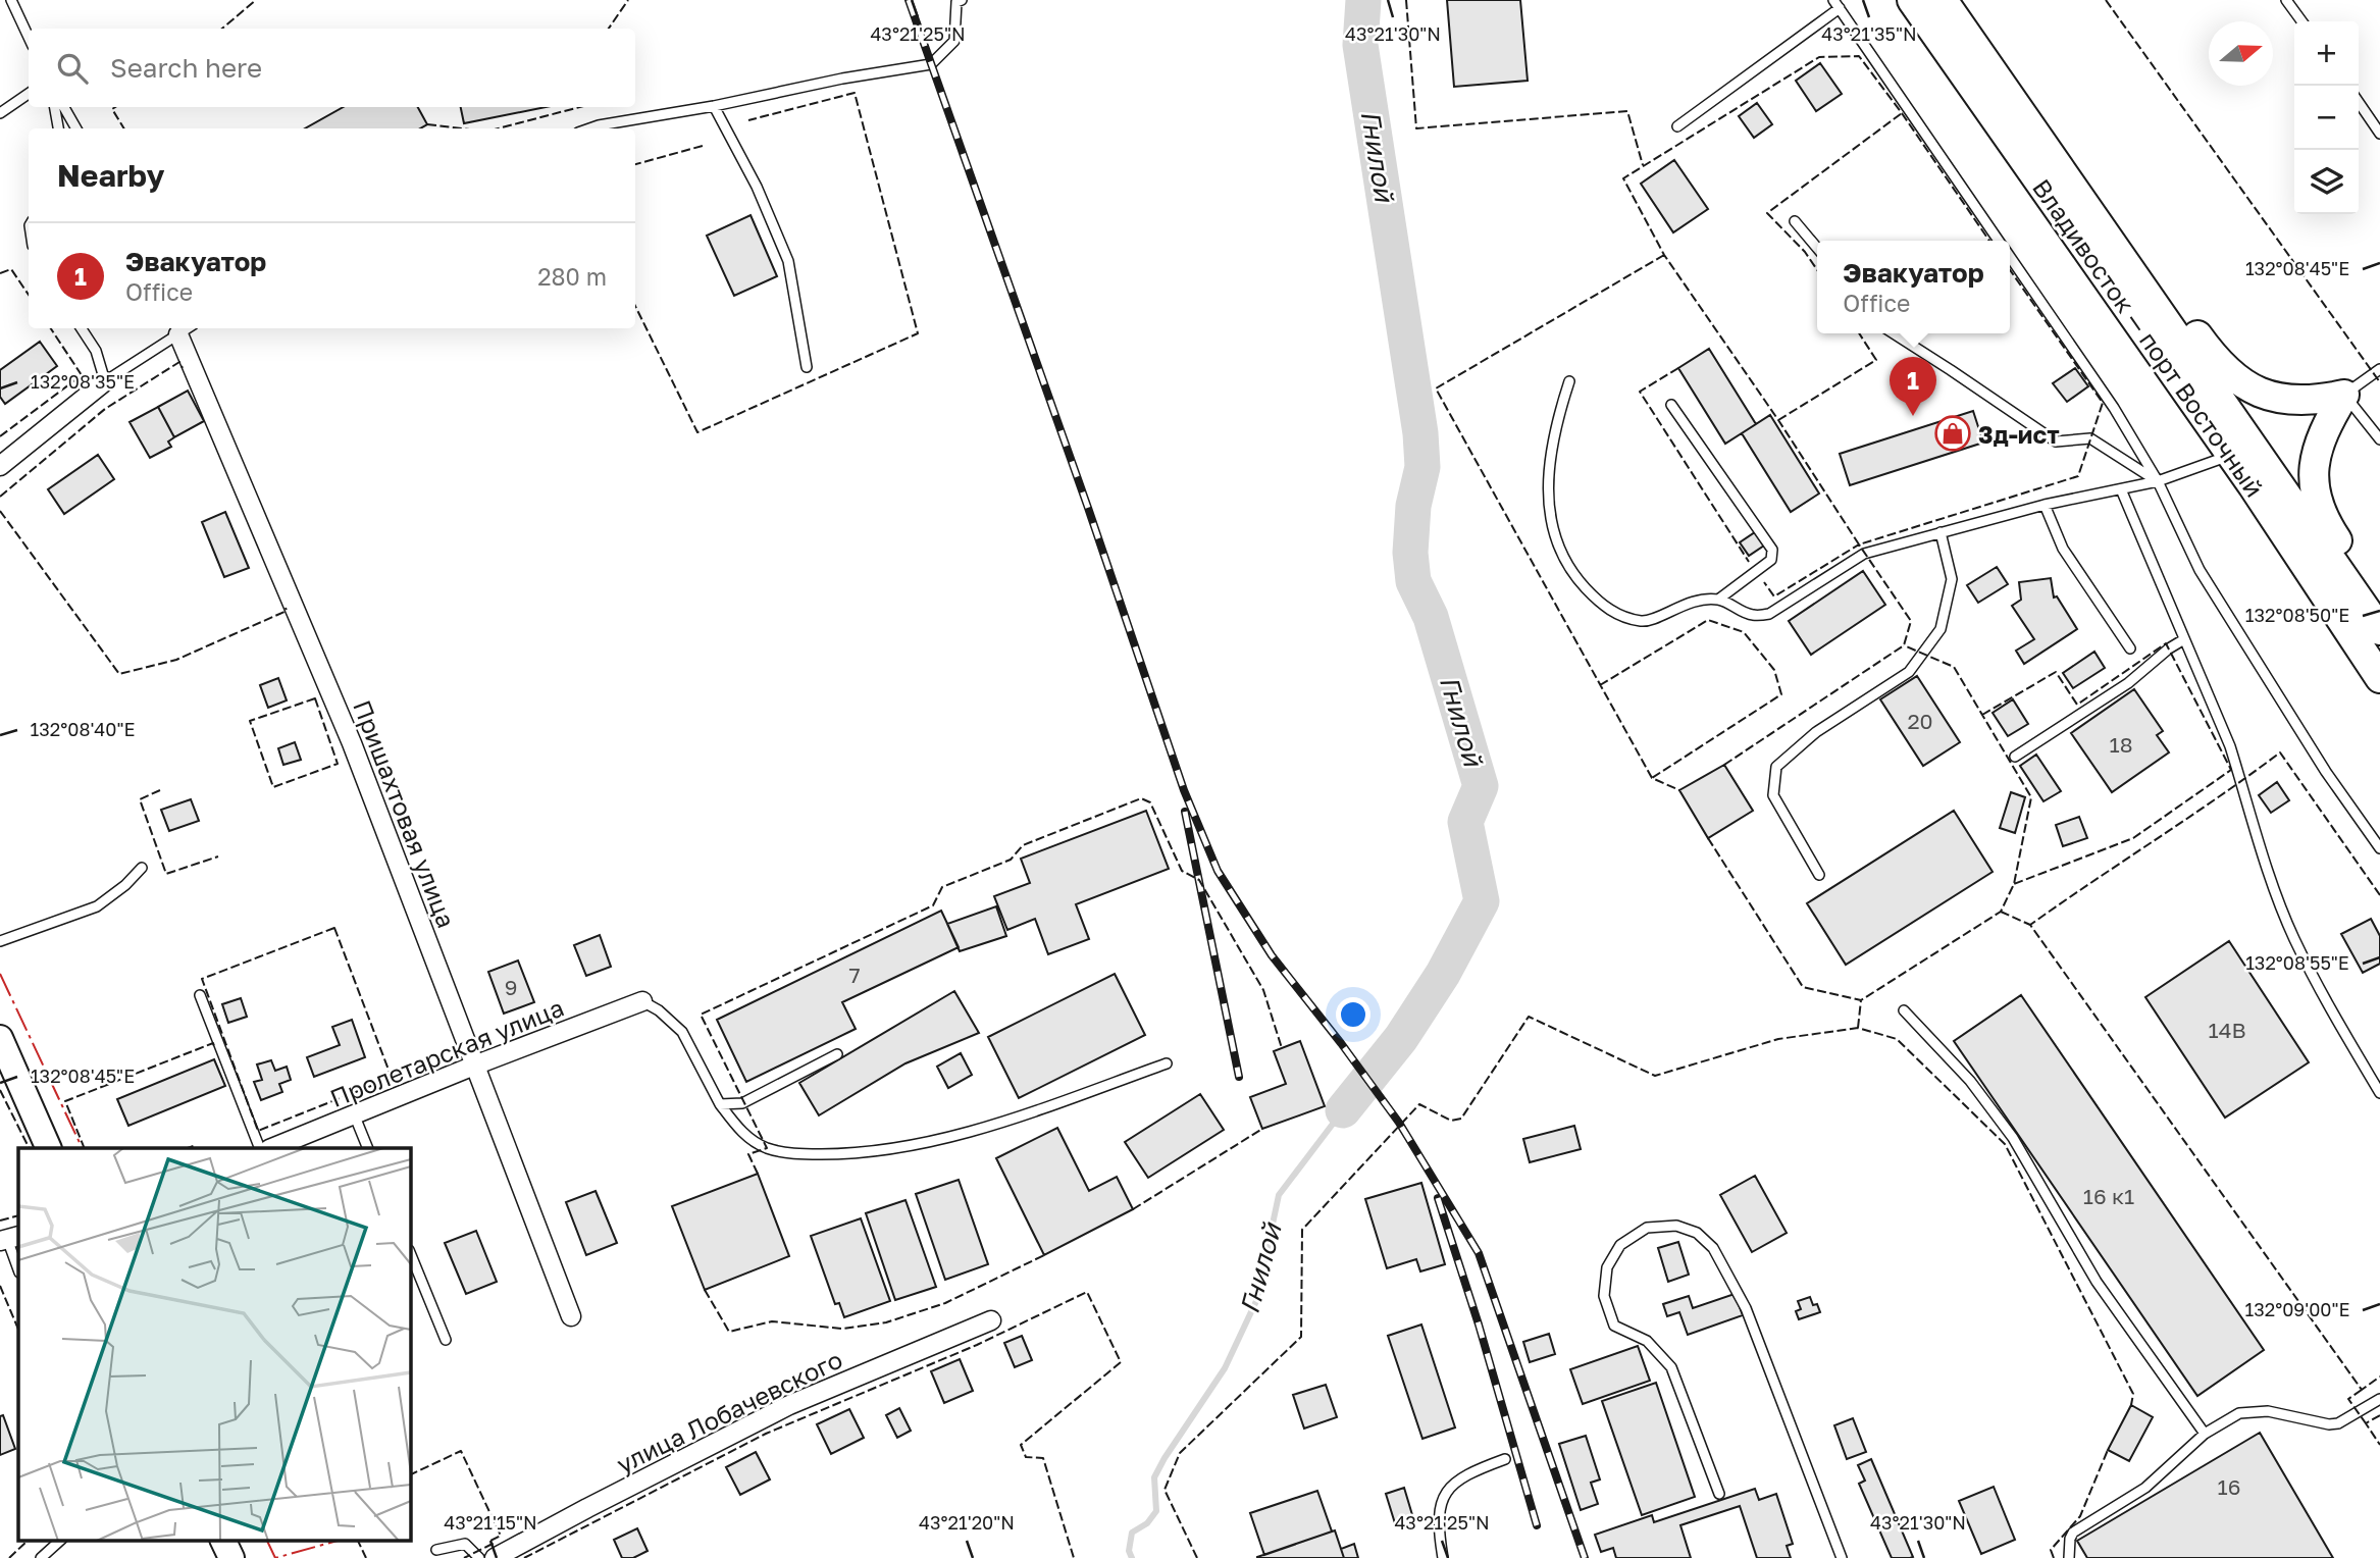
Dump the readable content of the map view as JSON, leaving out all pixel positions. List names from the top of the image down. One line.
{"streets":{"highway":["Владивосток — порт Восточный"],"street":["Пришахтовая улица","Пролетарская улица","улица Лобачевского"]},"crossings":[["Пришахтовая улица","Пролетарская улица"]],"water":["Гнилой"],"places":{"shop":["3д-ист"]},"house_numbers":["20","18","7","9","14В","16 к1","16"],"north":"right","page":{"map_buttons":["+","−"],"search":"Search here","heading":"Nearby","list":[{"mark":"1","name":"Эвакуатор","note":"Office","value":"280 m"}],"popup":["Эвакуатор","Office"],"pins":"1"},"coordinates":["43°21'25\"N","43°21'30\"N","43°21'35\"N","132°08'45\"E","132°08'35\"E","132°08'50\"E","132°08'40\"E","132°08'55\"E","132°09'00\"E","43°21'15\"N","43°21'20\"N"]}
